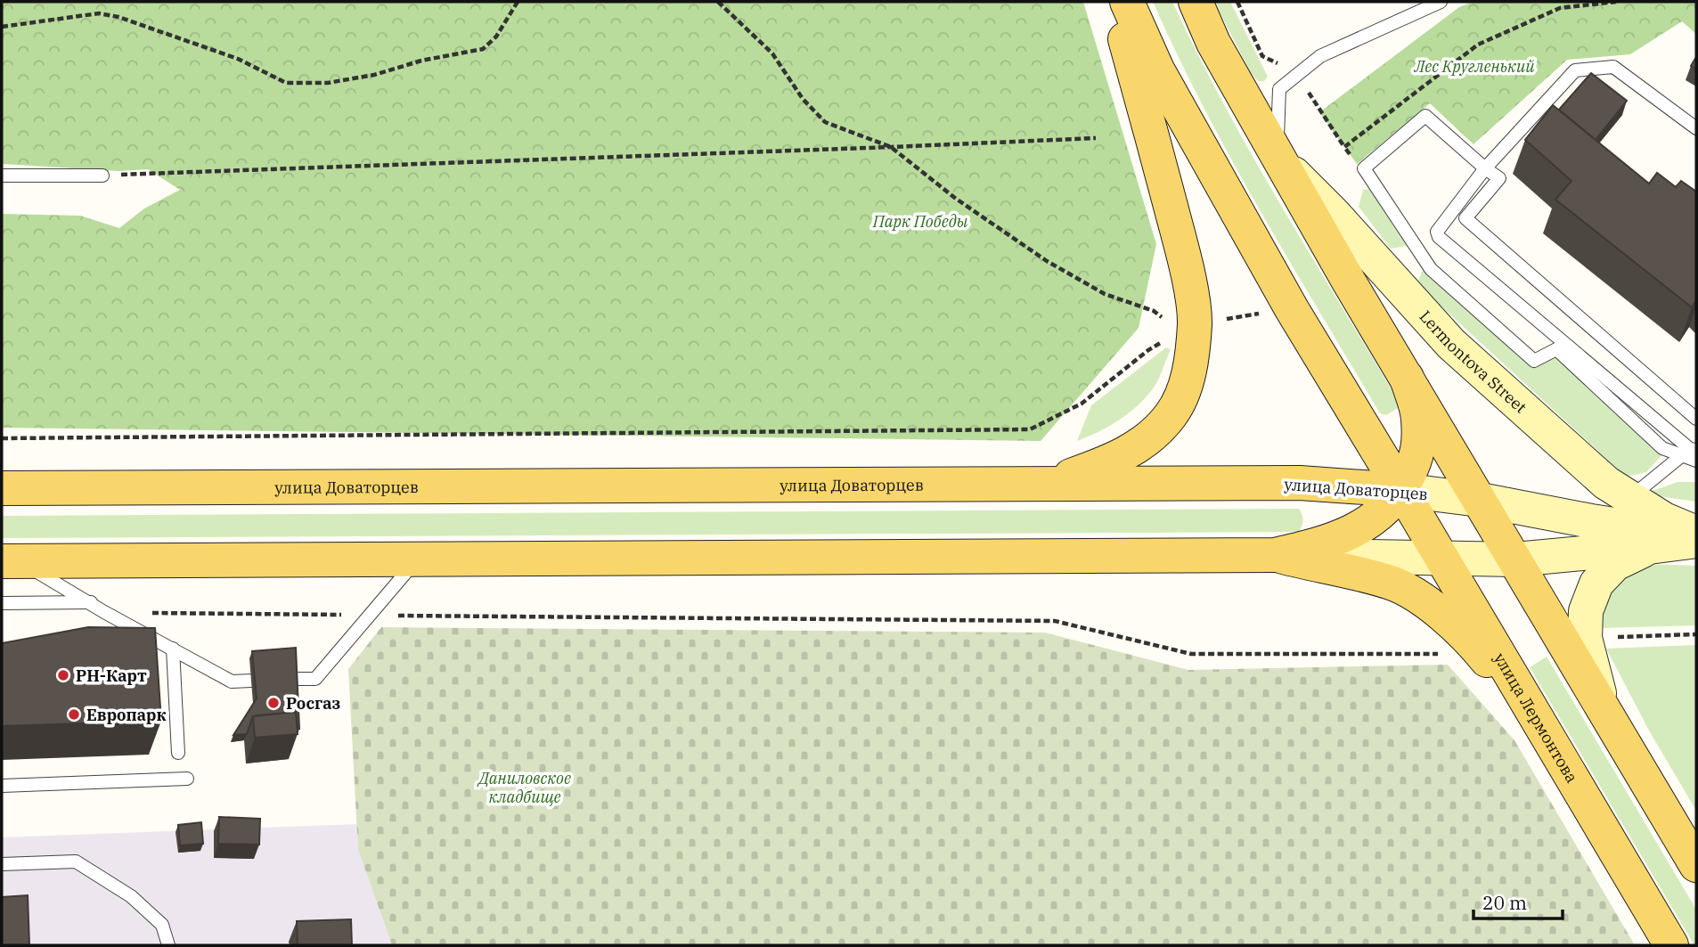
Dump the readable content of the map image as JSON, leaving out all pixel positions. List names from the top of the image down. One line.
{"streets":{"main road":["Lermontova Street","улица Доваторцев","улица Лермонтова"]},"crossings":[["Lermontova Street","улица Доваторцев"],["улица Доваторцев","улица Лермонтова"]],"parks":["Лес Кругленький","Парк Победы","Даниловское кладбище"],"places":["РН-Карт","Росгаз","Европарк"],"scale_bar":"20 m"}
